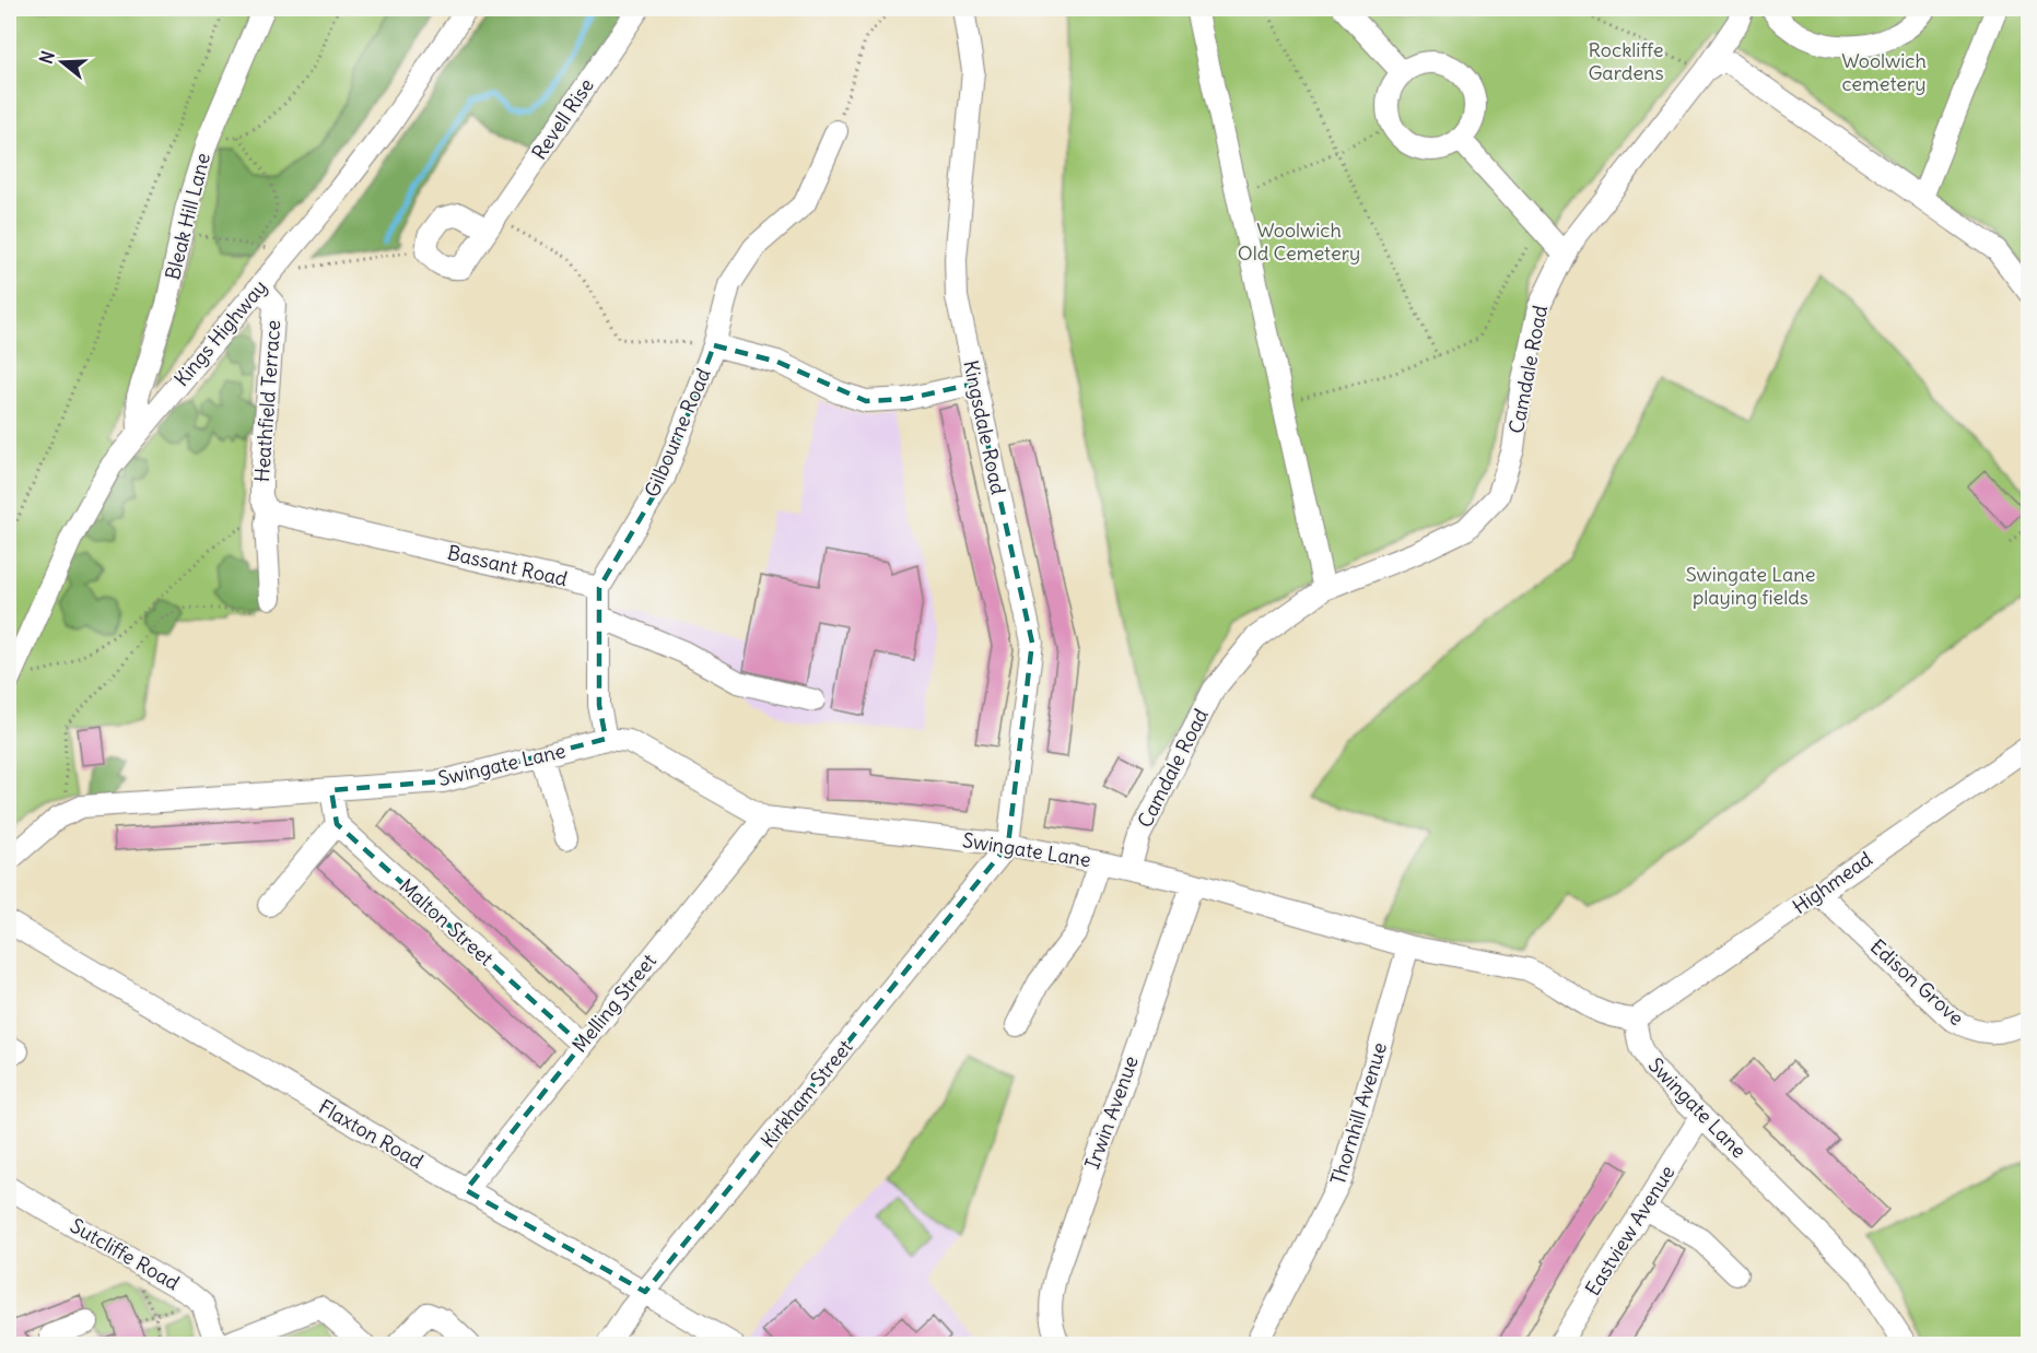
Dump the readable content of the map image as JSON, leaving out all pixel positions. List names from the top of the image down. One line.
{"streets":{"street":["Revell Rise","Bleak Hill Lane","Kings Highway","Camdale Road","Heathfield Terrace","Kingsdale Road","Gilbourne Road","Bassant Road","Swingate Lane","Highmead","Malton Street","Edison Grove","Melling Street","Kirkham Street","Irwin Avenue","Thornhill Avenue","Flaxton Road","Eastview Avenue","Sutcliffe Road"]},"crossings":[["Bleak Hill Lane","Kings Highway"],["Kings Highway","Heathfield Terrace"],["Camdale Road","Swingate Lane"],["Heathfield Terrace","Bassant Road"],["Kingsdale Road","Gilbourne Road"],["Kingsdale Road","Swingate Lane"],["Kingsdale Road","Kirkham Street"],["Gilbourne Road","Bassant Road"],["Swingate Lane","Highmead"],["Swingate Lane","Melling Street"],["Swingate Lane","Kirkham Street"],["Swingate Lane","Irwin Avenue"],["Swingate Lane","Thornhill Avenue"],["Swingate Lane","Eastview Avenue"],["Highmead","Edison Grove"],["Malton Street","Melling Street"],["Melling Street","Flaxton Road"],["Kirkham Street","Flaxton Road"]],"parks":["Rockliffe Gardens","Woolwich cemetery","Woolwich Old Cemetery","Swingate Lane playing fields"],"north":"left"}
